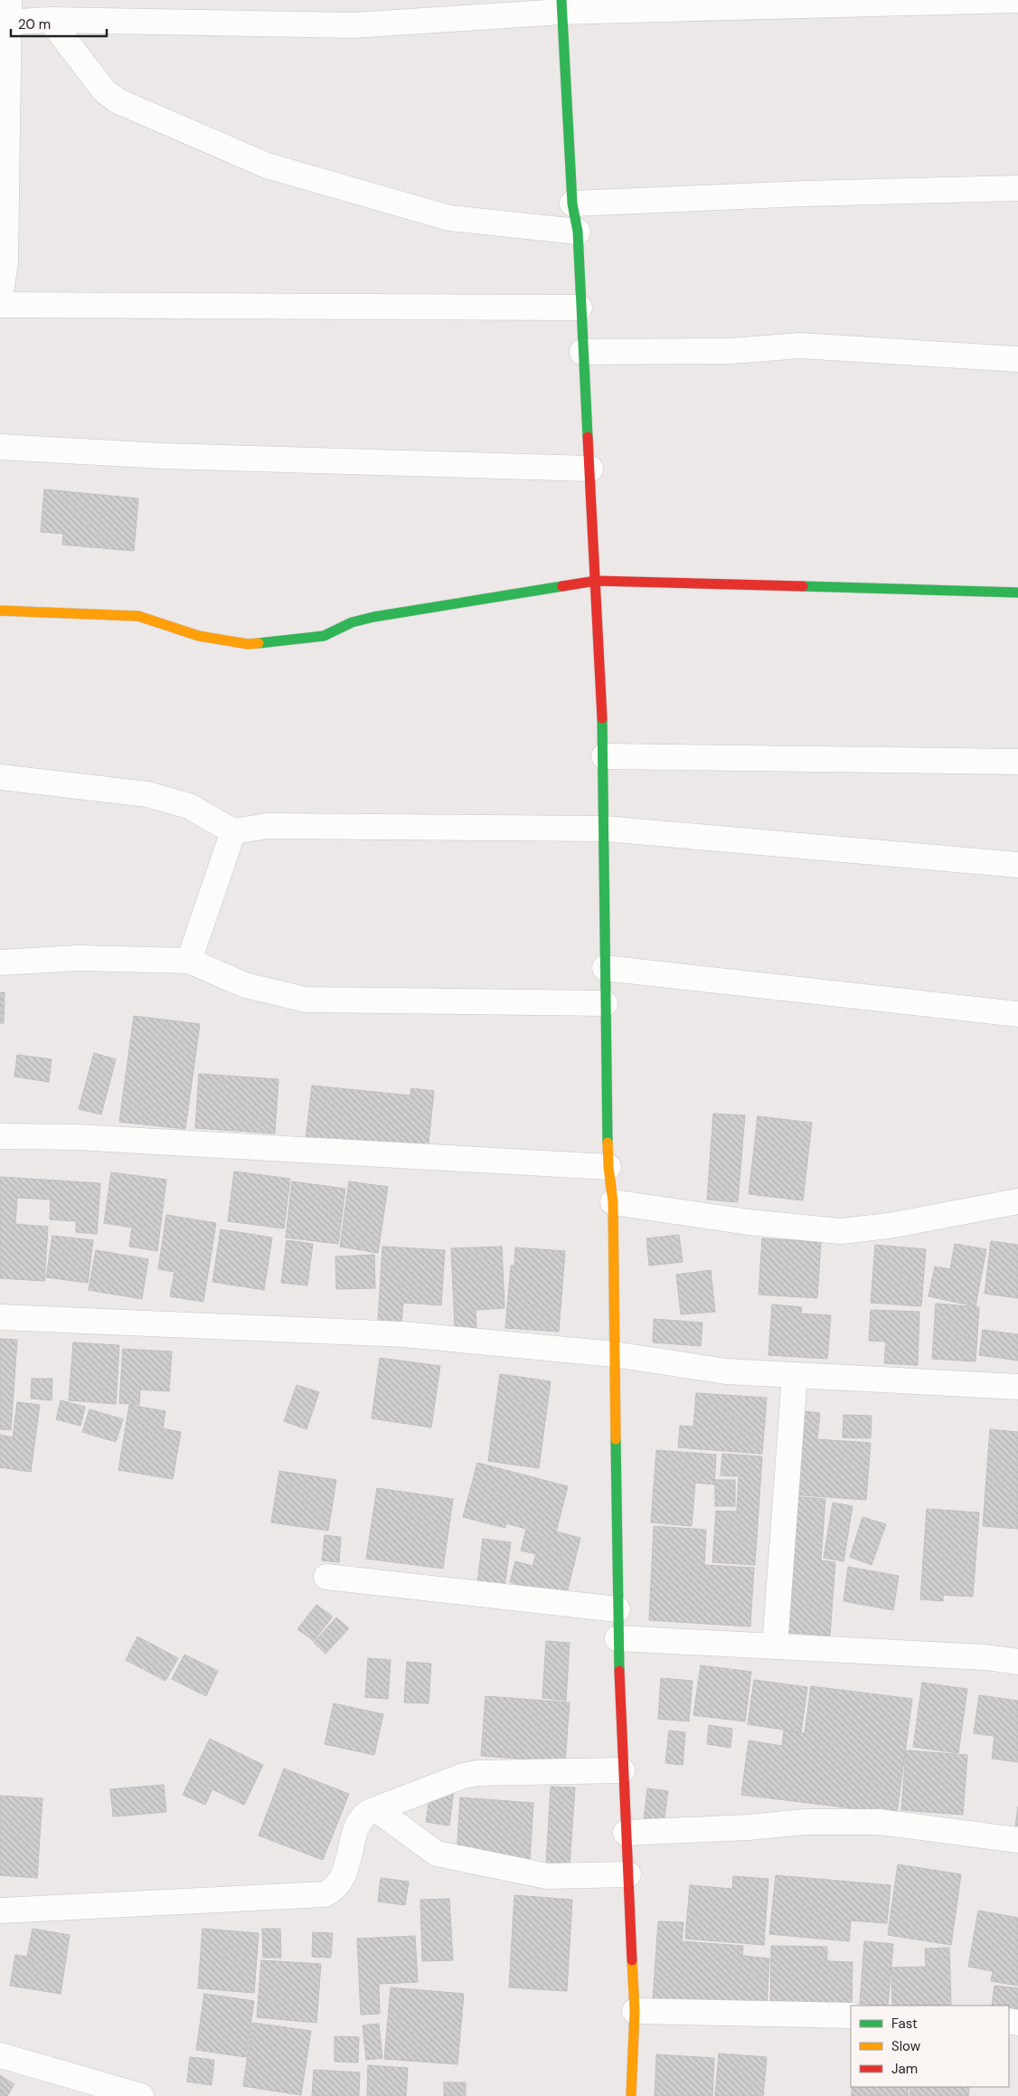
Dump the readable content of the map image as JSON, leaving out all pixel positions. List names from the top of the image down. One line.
{"legend":["Fast","Slow","Jam"],"scale_bar":"20 m"}
